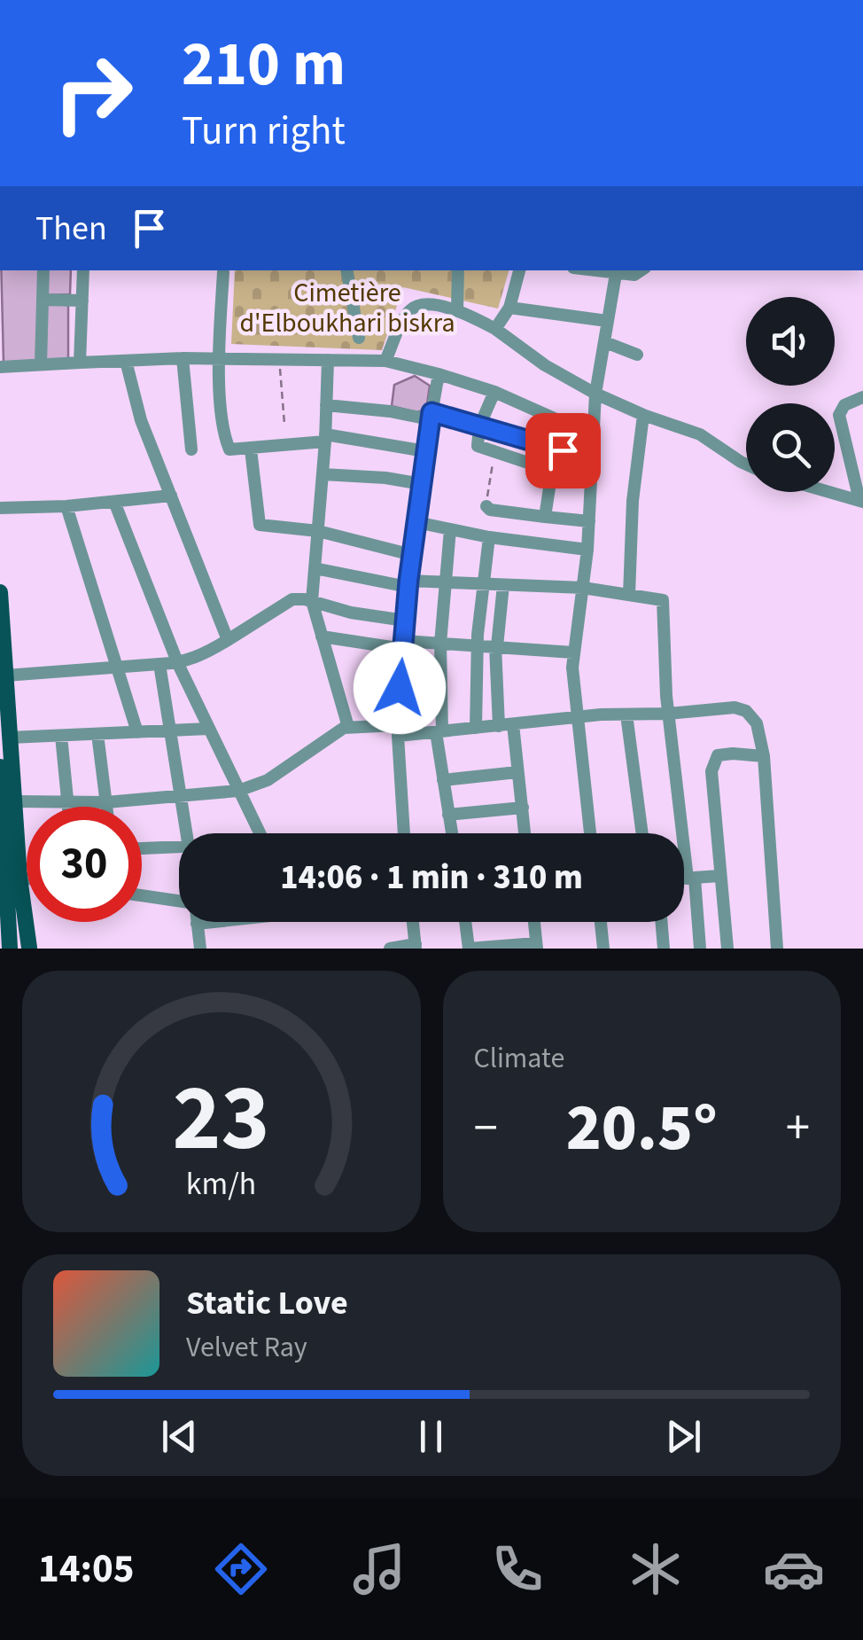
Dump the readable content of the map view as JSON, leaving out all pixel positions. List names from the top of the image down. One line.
{"parks":["Cimetière d'Elboukhari biskra"],"page":{"turn":["210 m","Turn right"],"then":"Then","limit":"30","trip":"14:06 · 1 min · 310 m","tile":"Climate","heat":["−","20.5°","+"],"song":["Static Love","Velvet Ray"],"tabs":"14:05","gauge":["23","km/h"]}}
